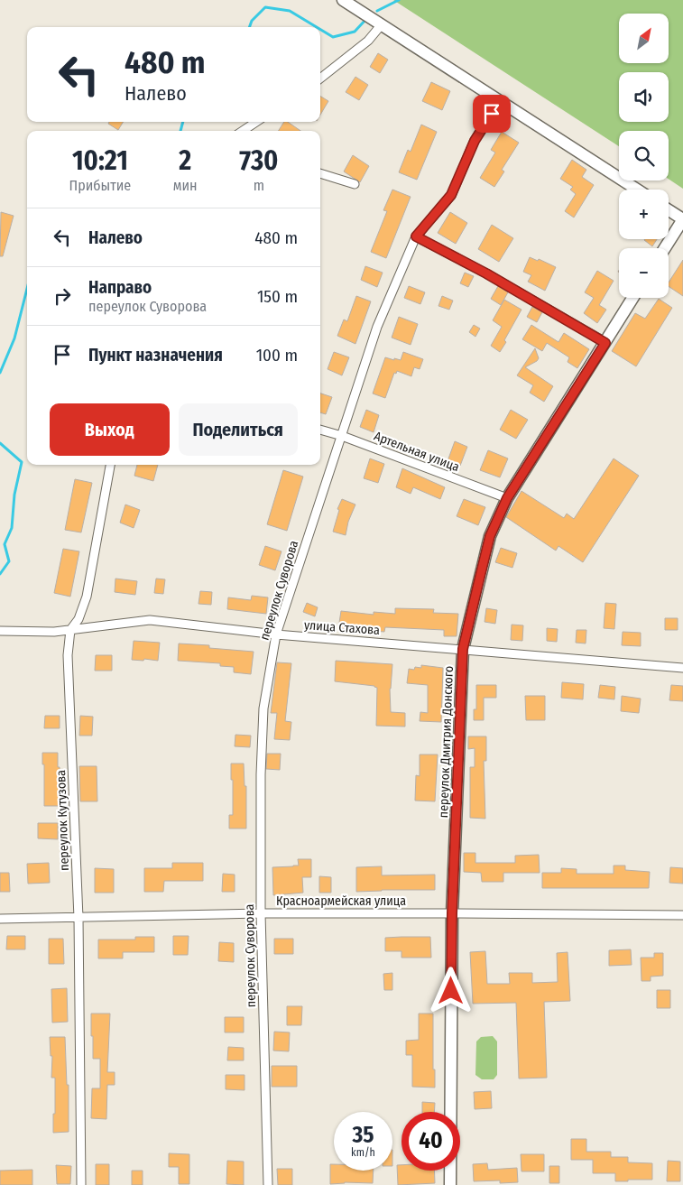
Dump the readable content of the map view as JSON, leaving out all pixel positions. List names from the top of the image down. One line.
{"streets":{"street":["Артельная улица","переулок Суворова","улица Стахова","переулок Дмитрия Донского","переулок Кутузова","Красноармейская улица"]},"crossings":[["Артельная улица","переулок Суворова"],["Артельная улица","переулок Дмитрия Донского"],["переулок Суворова","улица Стахова"],["переулок Суворова","Красноармейская улица"],["улица Стахова","переулок Дмитрия Донского"],["улица Стахова","переулок Кутузова"],["переулок Дмитрия Донского","Красноармейская улица"],["переулок Кутузова","Красноармейская улица"]],"north":"top right","page":{"map_buttons":["+","−"],"turn":["480 m","Налево"],"eta":["10:21","Прибытие","2","мин","730","m"],"list":[{"name":"Налево","value":"480 m"},{"name":"Направо","note":"переулок Суворова","value":"150 m"},{"name":"Пункт назначения","value":"100 m"}],"buttons":["Выход","Поделиться"],"speed":"35 km/h","limit":"40"}}
